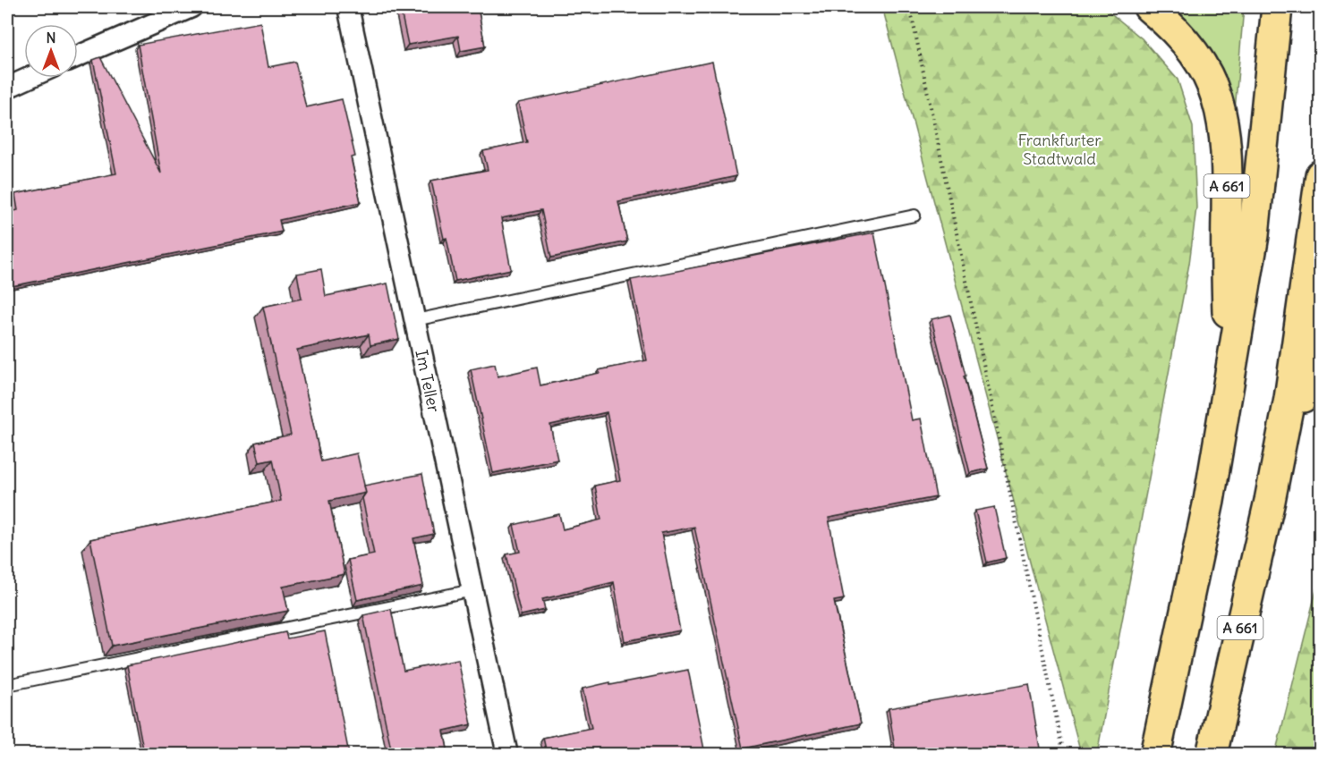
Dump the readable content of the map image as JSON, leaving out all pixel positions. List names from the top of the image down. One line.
{"streets":{"highway":["A 661"],"street":["Im Teller"]},"parks":["Frankfurter Stadtwald"],"north":"top"}
